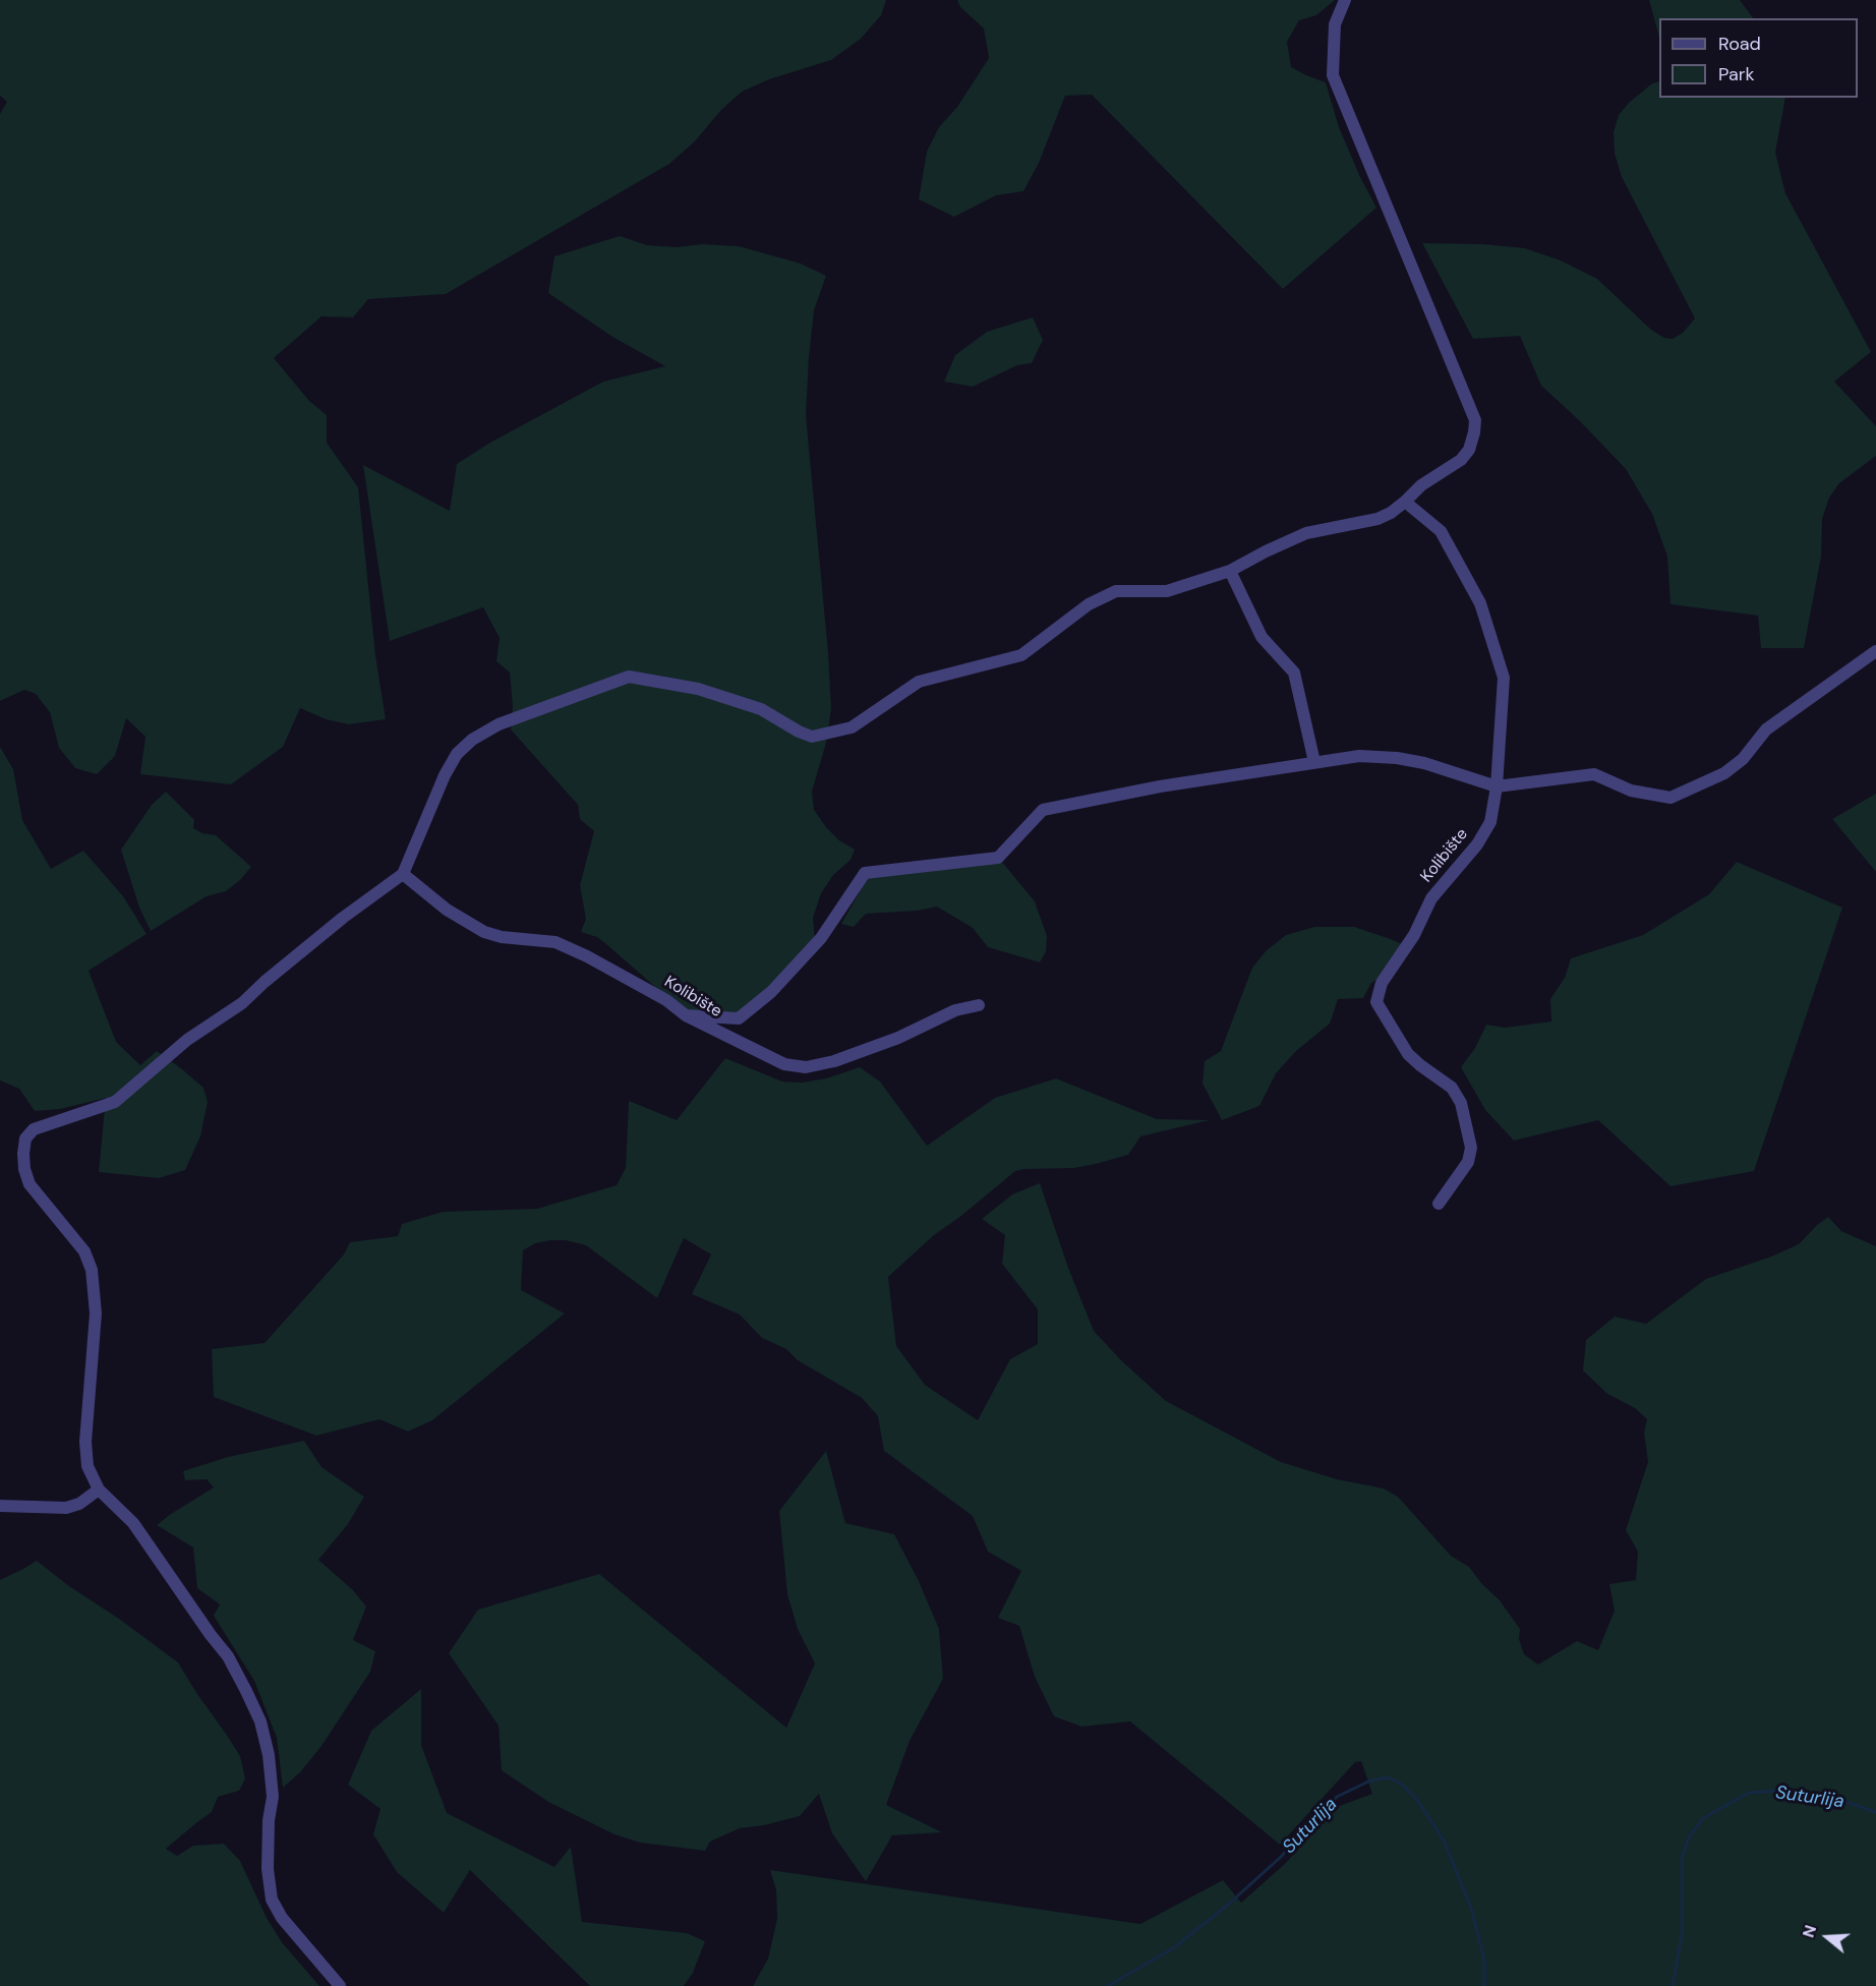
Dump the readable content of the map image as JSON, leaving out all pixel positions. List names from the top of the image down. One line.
{"streets":{"street":["Kolibište"]},"water":["Suturlija"],"legend":["Road","Park"],"north":"left"}
